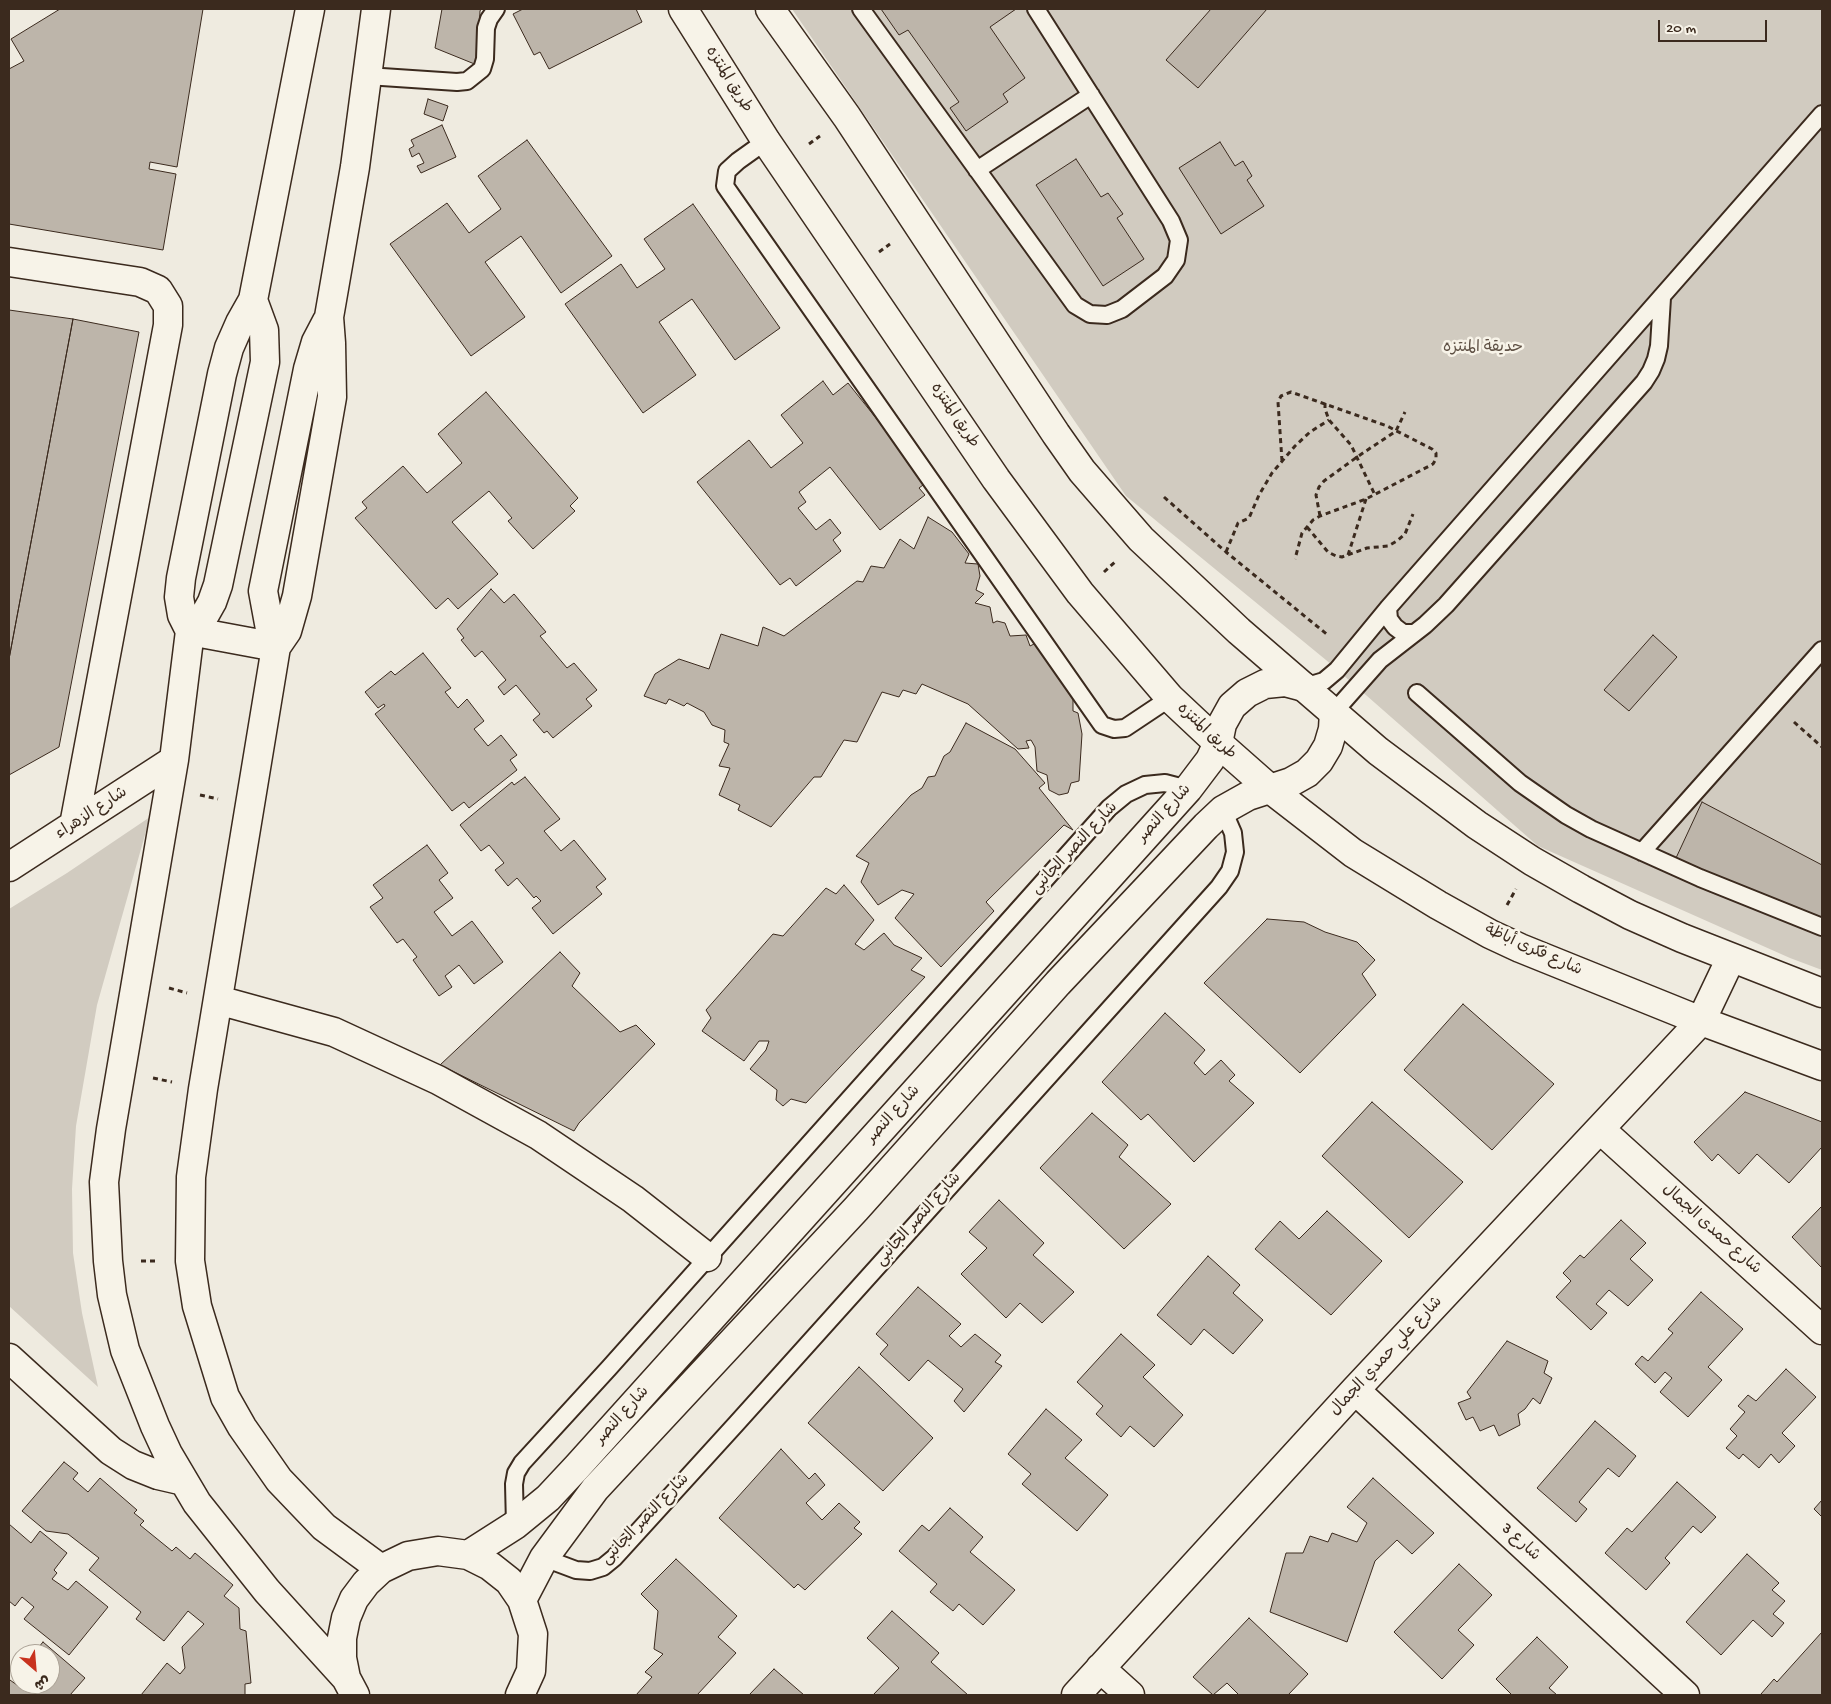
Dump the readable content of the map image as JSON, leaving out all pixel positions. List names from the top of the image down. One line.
{"streets":{"street":["طريق المنتزه","شارع الزهراء","شارع النصر","شارع فكرى أباظة","شارع حمدى الجمال","شارع علي حمدي الجمال","شارع 3"],"lane":["شارع النصر الجانبى"]},"crossings":[["طريق المنتزه","شارع النصر"],["طريق المنتزه","شارع فكرى أباظة"],["شارع النصر","شارع النصر الجانبى"],["شارع النصر","شارع فكرى أباظة"],["شارع فكرى أباظة","شارع علي حمدي الجمال"],["شارع حمدى الجمال","شارع علي حمدي الجمال"],["شارع علي حمدي الجمال","شارع 3"]],"parks":["حديقة المنتزه"],"scale_bar":"20 m","north":"bottom right"}
